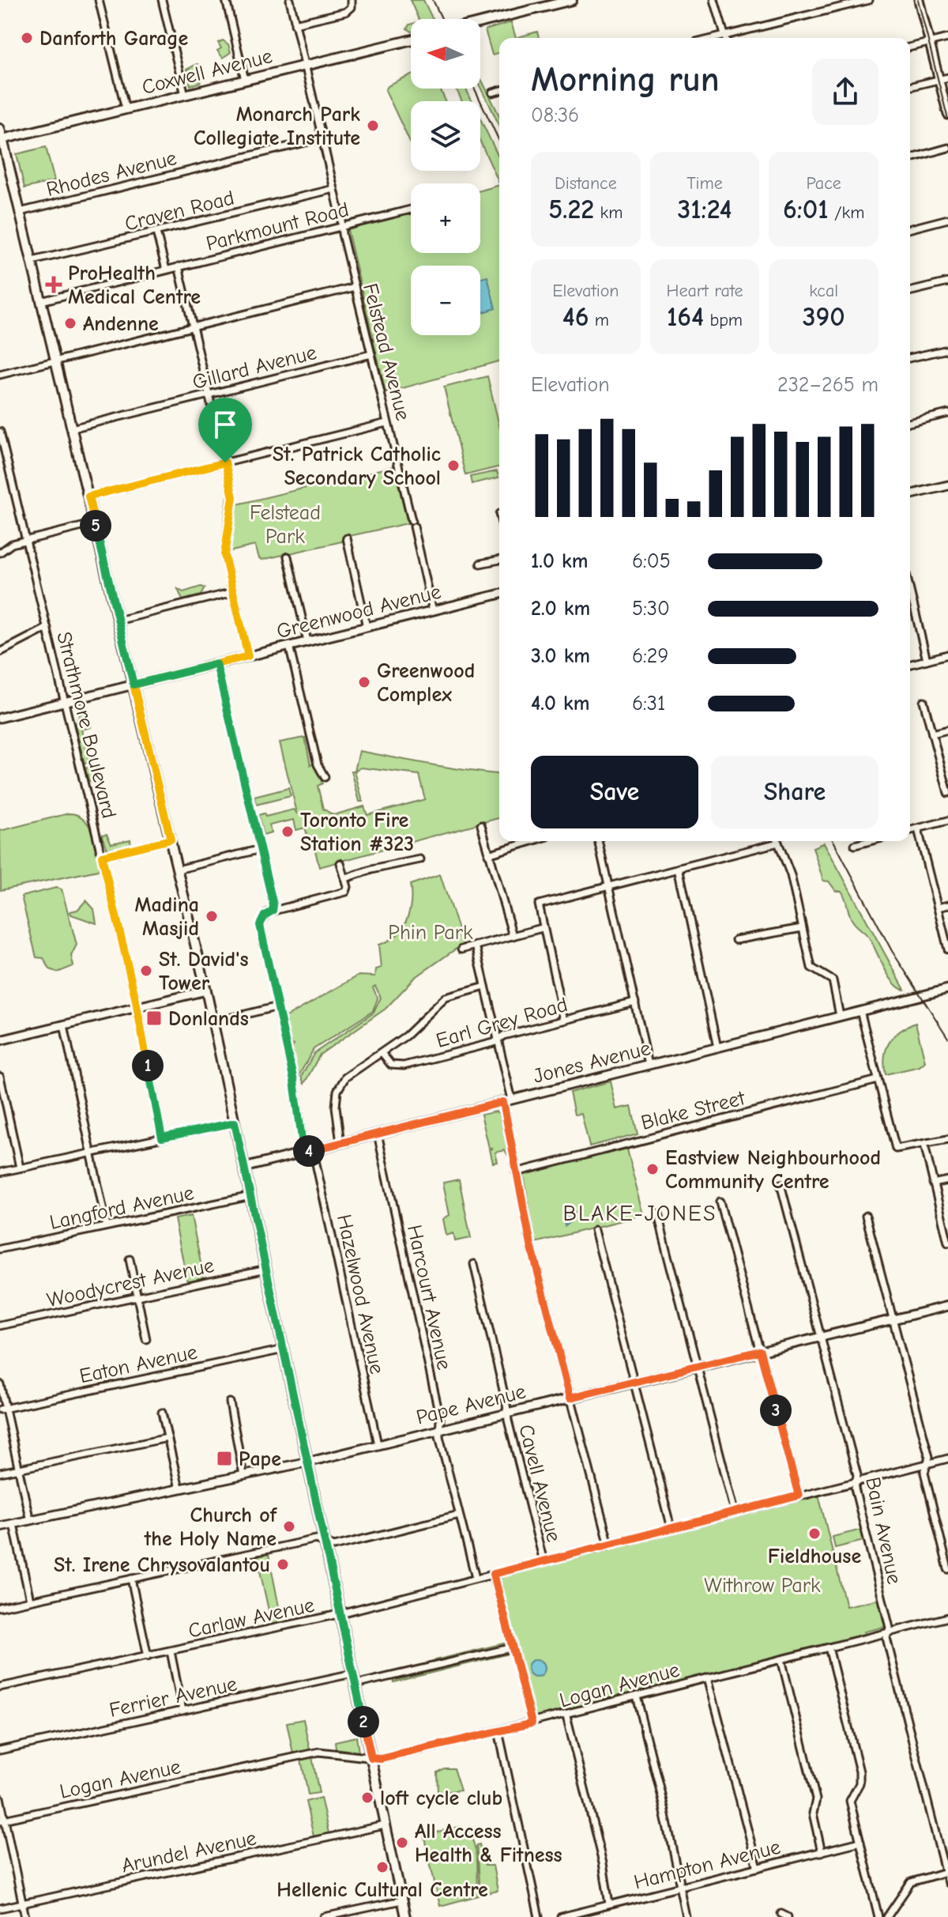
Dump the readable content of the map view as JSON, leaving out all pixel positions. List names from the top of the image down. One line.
{"streets":{"main road":["Coxwell Avenue"],"street":["Rhodes Avenue","Craven Road","Parkmount Road","Felstead Avenue","Gillard Avenue","Greenwood Avenue","Strathmore Boulevard","Earl Grey Road","Jones Avenue","Blake Street","Langford Avenue","Woodycrest Avenue","Hazelwood Avenue","Harcourt Avenue","Eaton Avenue","Pape Avenue","Cavell Avenue","Bain Avenue","Carlaw Avenue","Logan Avenue","Ferrier Avenue","Arundel Avenue","Hampton Avenue"]},"crossings":[["Coxwell Avenue","Felstead Avenue"],["Rhodes Avenue","Felstead Avenue"],["Craven Road","Felstead Avenue"],["Parkmount Road","Felstead Avenue"],["Felstead Avenue","Gillard Avenue"],["Felstead Avenue","Greenwood Avenue"],["Greenwood Avenue","Strathmore Boulevard"],["Jones Avenue","Hazelwood Avenue"],["Jones Avenue","Harcourt Avenue"],["Hazelwood Avenue","Pape Avenue"],["Harcourt Avenue","Pape Avenue"],["Harcourt Avenue","Carlaw Avenue"],["Pape Avenue","Cavell Avenue"],["Pape Avenue","Bain Avenue"],["Cavell Avenue","Carlaw Avenue"],["Bain Avenue","Carlaw Avenue"],["Bain Avenue","Logan Avenue"]],"districts":["BLAKE-JONES"],"parks":["Felstead Park","Phin Park","Withrow Park"],"places":{"other":["Danforth Garage","Monarch Park Collegiate Institute","Andenne","St. Patrick Catholic Secondary School","Greenwood Complex","Toronto Fire Station #323","Madina Masjid","St. David's Tower","Eastview Neighbourhood Community Centre","Church of the Holy Name","Fieldhouse","St. Irene Chrysovalantou","loft cycle club","All Access Health & Fitness","Hellenic Cultural Centre"],"health":["ProHealth Medical Centre"],"transit":["Donlands","Pape"]},"north":"left","page":{"map_buttons":["+","−"],"heading":["Morning run","08:36"],"stats":[["Distance","5.22 km"],["Time","31:24"],["Pace","6:01 /km"],["Elevation","46 m"],["Heart rate","164 bpm"],["kcal","390"]],"chart":["Elevation","232–265 m"],"pins":["5","1","4","3","2"],"list":[{"name":"1.0 km","note":"6:05"},{"name":"2.0 km","note":"5:30"},{"name":"3.0 km","note":"6:29"},{"name":"4.0 km","note":"6:31"}],"buttons":["Save","Share"]}}
